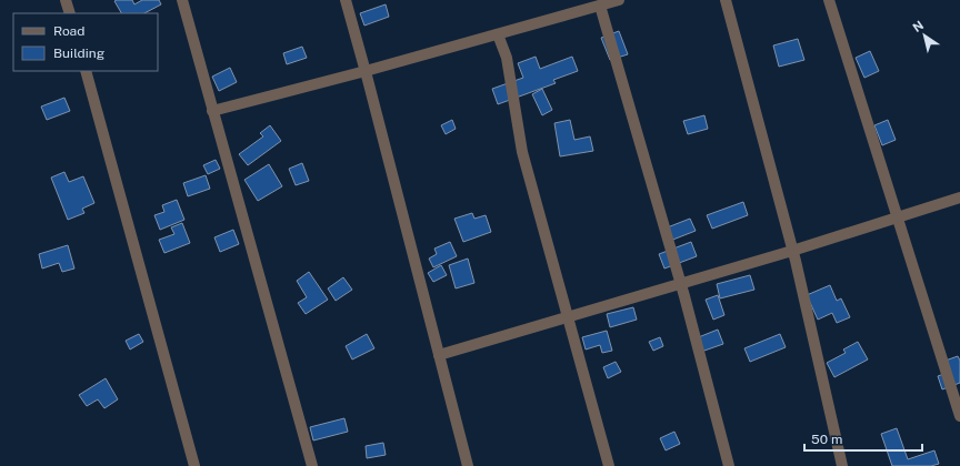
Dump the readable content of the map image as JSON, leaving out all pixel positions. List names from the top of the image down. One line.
{"legend":["Road","Building"],"scale_bar":"50 m","north":"top left"}
